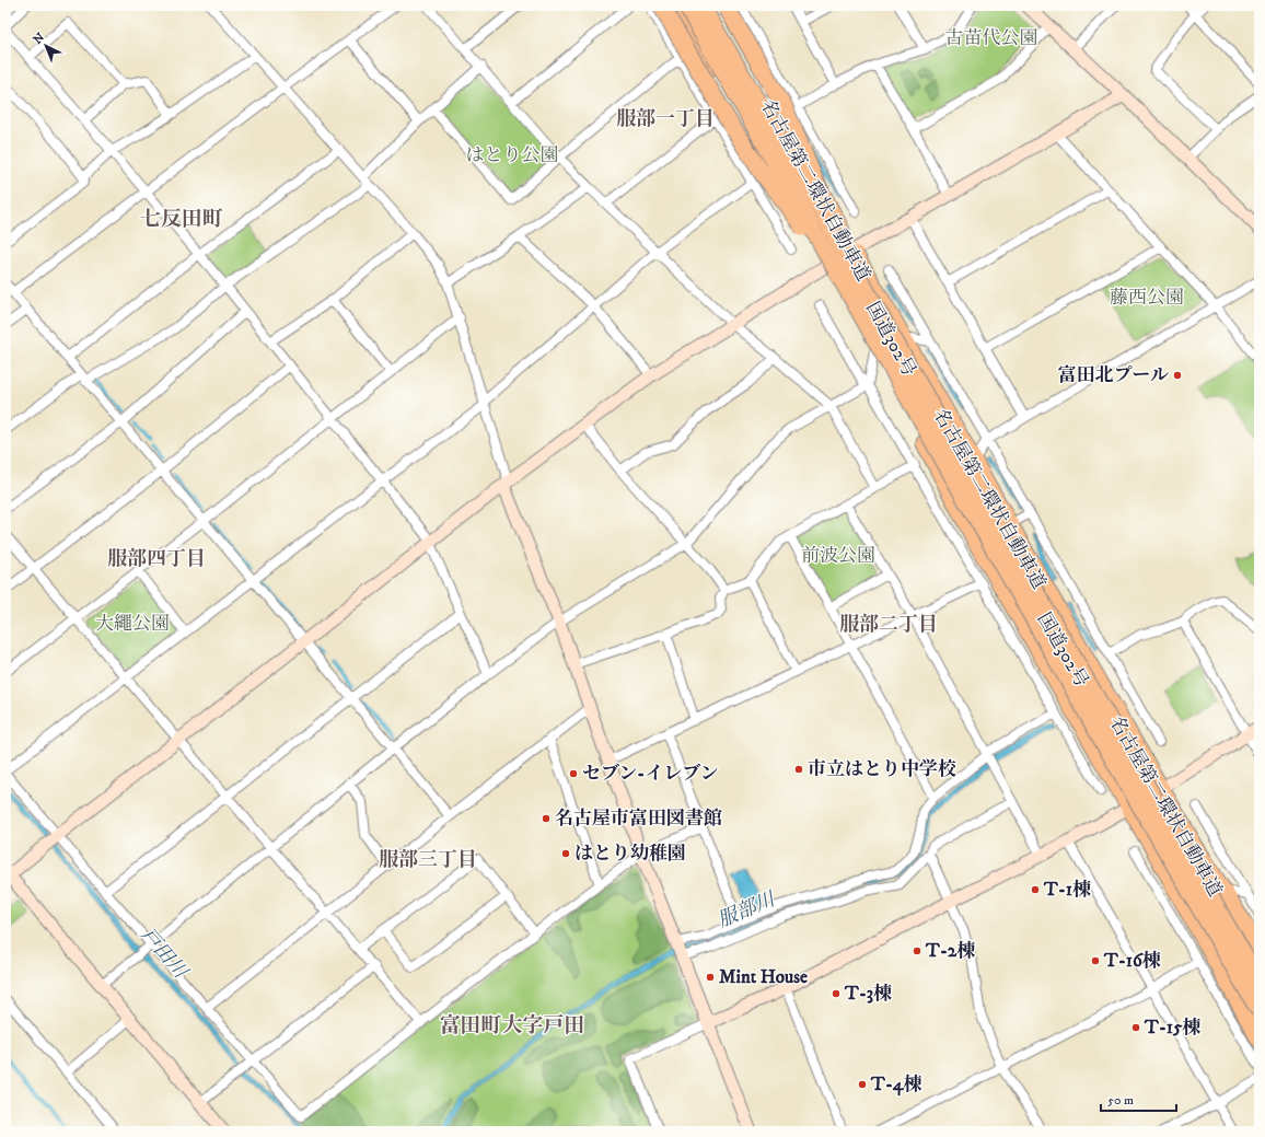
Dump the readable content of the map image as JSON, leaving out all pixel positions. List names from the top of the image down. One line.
{"streets":{"highway":["名古屋第二環状自動車道","国道302号"]},"crossings":[["名古屋第二環状自動車道","国道302号"]],"districts":["服部一丁目","七反田町","服部四丁目","服部二丁目","服部三丁目","富田町大字戸田"],"water":["服部川","戸田川"],"parks":["古苗代公園","はとり公園","藤西公園","前波公園","大繩公園"],"places":["富田北プール","市立はとり中学校","セブン-イレブン","名古屋市富田図書館","はとり幼稚園","T-1棟","T-2棟","T-16棟","Mint House","T-3棟","T-15棟","T-4棟"],"scale_bar":"50 m","north":"top left"}
